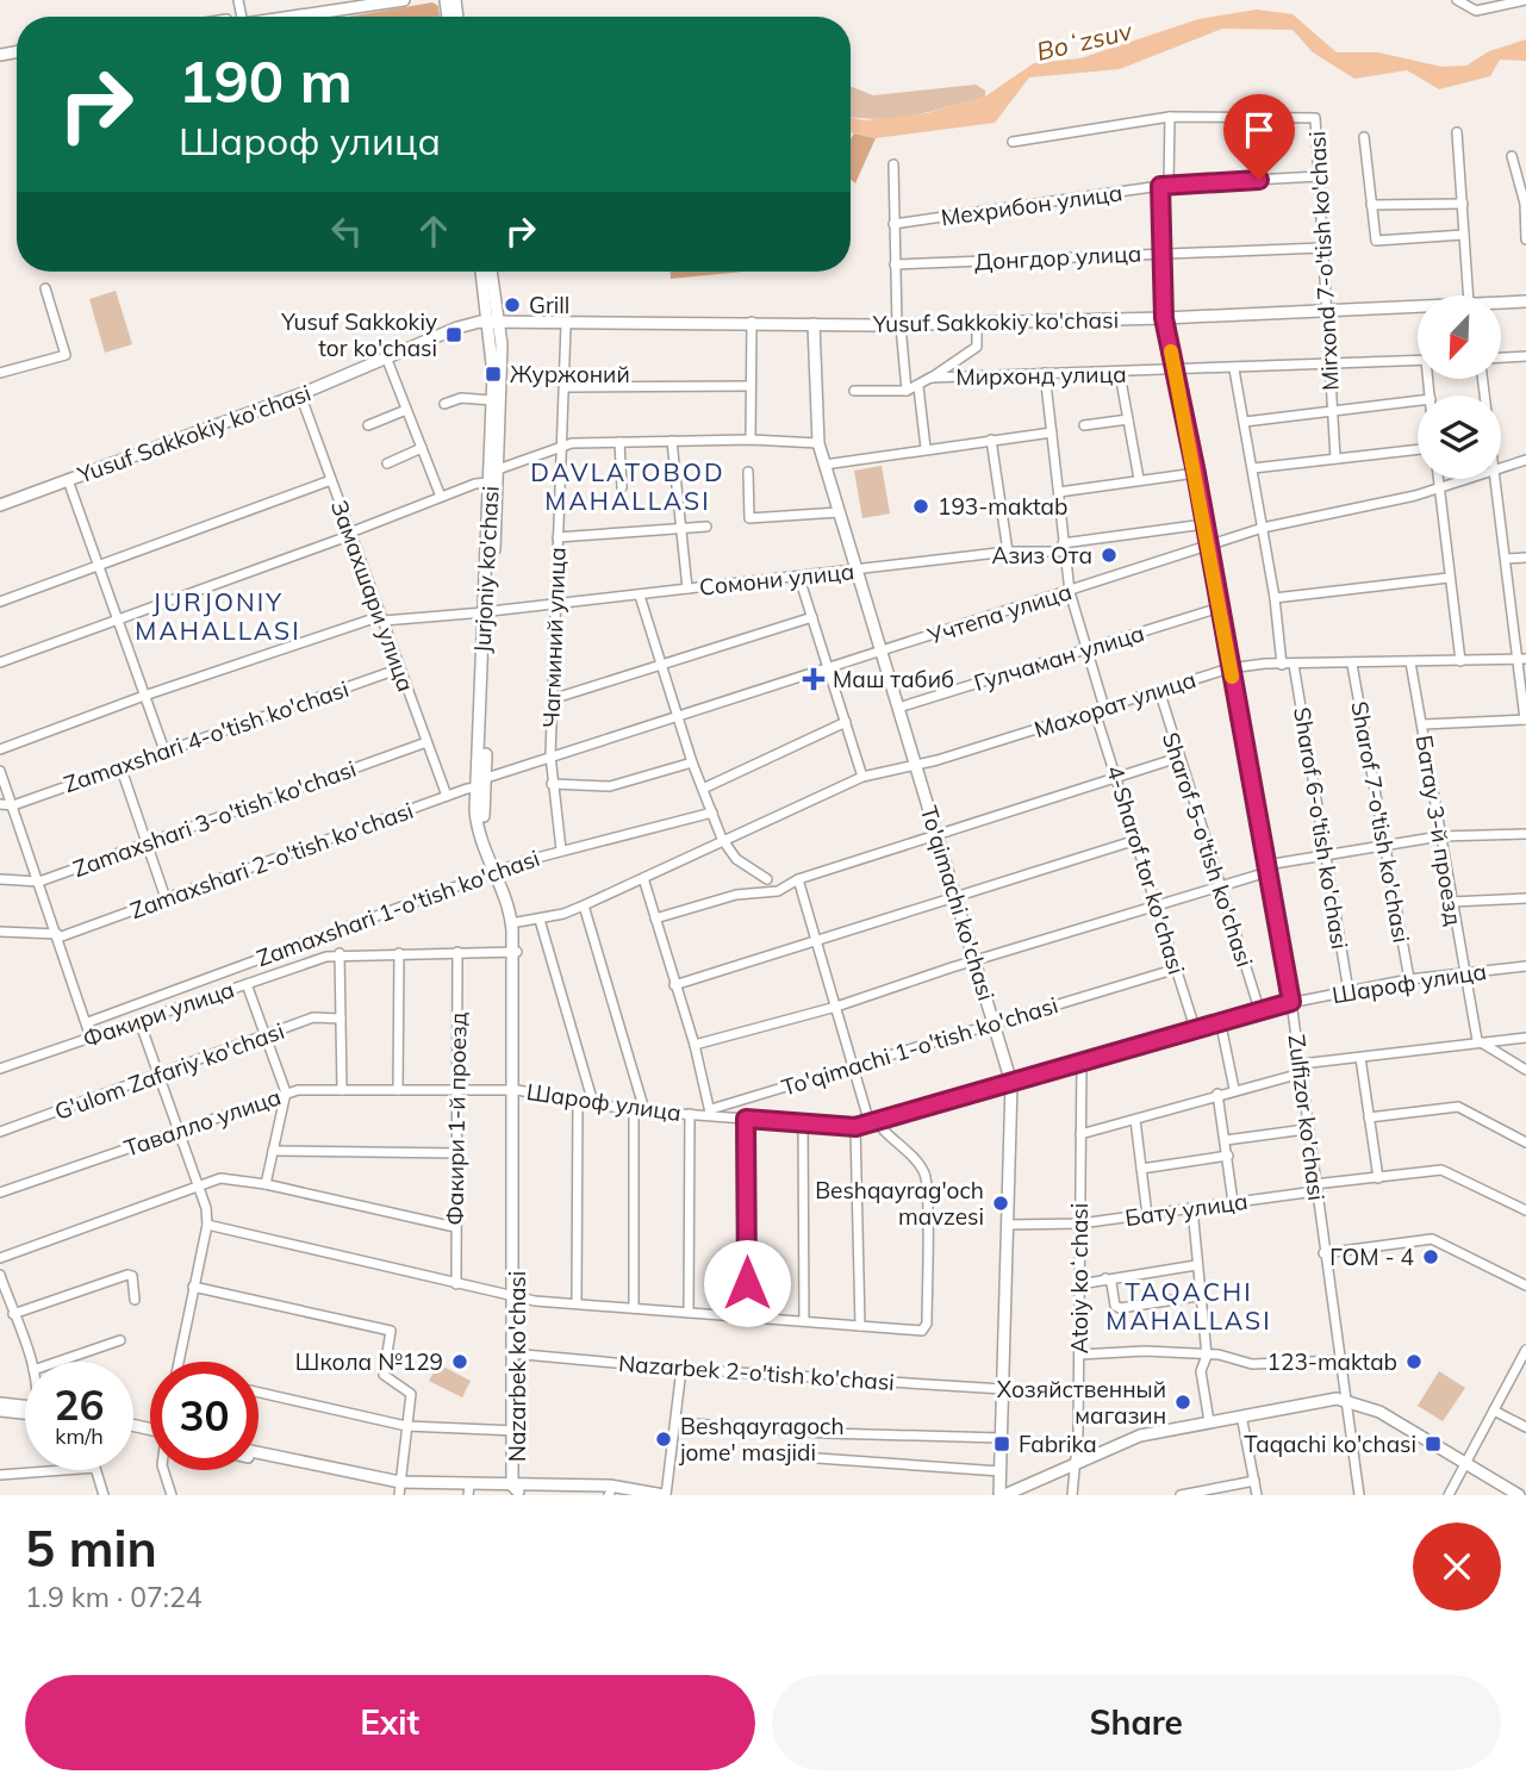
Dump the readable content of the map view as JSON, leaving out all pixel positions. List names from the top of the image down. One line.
{"streets":{"main road":["Yusuf Sakkokiy ko'chasi","Jurjoniy ko'chasi","To'qimachi ko'chasi","Nazarbek ko'chasi"],"street":["Мехрибон улица","Донгдор улица","Mirxond 7-o'tish ko'chasi","Мирхонд улица","Сомони улица","Замахшари улица","Учтепа улица","Чагминий улица","Гулчаман улица","Махорат улица","Zamaxshari 4-o'tish ko'chasi","Zamaxshari 3-o'tish ko'chasi","Sharof 7-o'tish ko'chasi","Sharof 6-o'tish ko'chasi","Батау 3-й проезд","Sharof 5-o'tish ko'chasi","Zamaxshari 2-o'tish ko'chasi","4-Sharof tor ko'chasi","Zamaxshari 1-o'tish ko'chasi","Шароф улица","Факири улица","To'qimachi 1-o'tish ko'chasi","G'ulom Zafariy ko'chasi","Zulfizor ko'chasi","Факири 1-й проезд","Тавалло улица","Бату улица","Atoiy koʻchasi","Nazarbek 2-o'tish ko'chasi"]},"crossings":[["Мехрибон улица","Mirxond 7-o'tish ko'chasi"],["Мехрибон улица","Zulfizor ko'chasi"],["Донгдор улица","Mirxond 7-o'tish ko'chasi"],["Донгдор улица","Zulfizor ko'chasi"],["Mirxond 7-o'tish ko'chasi","Yusuf Sakkokiy ko'chasi"],["Mirxond 7-o'tish ko'chasi","Мирхонд улица"],["Mirxond 7-o'tish ko'chasi","Zulfizor ko'chasi"],["Yusuf Sakkokiy ko'chasi","Jurjoniy ko'chasi"],["Yusuf Sakkokiy ko'chasi","Замахшари улица"],["Yusuf Sakkokiy ko'chasi","Чагминий улица"],["Yusuf Sakkokiy ko'chasi","To'qimachi ko'chasi"],["Yusuf Sakkokiy ko'chasi","Zulfizor ko'chasi"],["Мирхонд улица","4-Sharof tor ko'chasi"],["Мирхонд улица","Zulfizor ko'chasi"],["Jurjoniy ko'chasi","Сомони улица"],["Jurjoniy ko'chasi","Учтепа улица"],["Jurjoniy ko'chasi","Zamaxshari 2-o'tish ko'chasi"],["Jurjoniy ko'chasi","Zamaxshari 1-o'tish ko'chasi"],["Jurjoniy ko'chasi","Nazarbek ko'chasi"],["Сомони улица","Замахшари улица"],["Сомони улица","Чагминий улица"],["Сомони улица","4-Sharof tor ko'chasi"],["Сомони улица","To'qimachi ko'chasi"],["Сомони улица","Zulfizor ko'chasi"],["Замахшари улица","Zamaxshari 4-o'tish ko'chasi"],["Замахшари улица","Zamaxshari 3-o'tish ko'chasi"],["Замахшари улица","Zamaxshari 2-o'tish ko'chasi"],["Учтепа улица","Чагминий улица"],["Учтепа улица","Zamaxshari 2-o'tish ko'chasi"],["Учтепа улица","4-Sharof tor ko'chasi"],["Учтепа улица","To'qimachi ko'chasi"],["Учтепа улица","Zulfizor ko'chasi"],["Чагминий улица","Zamaxshari 1-o'tish ko'chasi"],["Гулчаман улица","4-Sharof tor ko'chasi"],["Гулчаман улица","To'qimachi ko'chasi"],["Гулчаман улица","Zulfizor ko'chasi"],["Махорат улица","Sharof 7-o'tish ko'chasi"],["Махорат улица","Sharof 6-o'tish ko'chasi"],["Махорат улица","Батау 3-й проезд"],["Махорат улица","Sharof 5-o'tish ko'chasi"],["Махорат улица","4-Sharof tor ko'chasi"],["Махорат улица","To'qimachi ko'chasi"],["Махорат улица","Zulfizor ko'chasi"],["Махорат улица","Nazarbek ko'chasi"],["Sharof 7-o'tish ko'chasi","Шароф улица"],["Sharof 6-o'tish ko'chasi","Шароф улица"],["Батау 3-й проезд","Шароф улица"],["Sharof 5-o'tish ko'chasi","Шароф улица"],["4-Sharof tor ko'chasi","Шароф улица"],["4-Sharof tor ko'chasi","To'qimachi 1-o'tish ko'chasi"],["To'qimachi ko'chasi","Шароф улица"],["To'qimachi ko'chasi","To'qimachi 1-o'tish ko'chasi"],["To'qimachi ko'chasi","Бату улица"],["To'qimachi ko'chasi","Nazarbek 2-o'tish ko'chasi"],["Zamaxshari 1-o'tish ko'chasi","Nazarbek ko'chasi"],["Шароф улица","To'qimachi 1-o'tish ko'chasi"],["Шароф улица","Zulfizor ko'chasi"],["Шароф улица","Тавалло улица"],["Шароф улица","Atoiy koʻchasi"],["Шароф улица","Nazarbek ko'chasi"],["Факири улица","Факири 1-й проезд"],["Факири улица","Nazarbek ko'chasi"],["Zulfizor ko'chasi","Бату улица"],["Факири 1-й проезд","Тавалло улица"],["Тавалло улица","Nazarbek ko'chasi"],["Бату улица","Atoiy koʻchasi"],["Nazarbek ko'chasi","Nazarbek 2-o'tish ko'chasi"]],"districts":["DAVLATOBOD MAHALLASI","JURJONIY MAHALLASI","TAQACHI MAHALLASI"],"water":["Boʻzsuv"],"places":{"other":["Grill","193-maktab","Азиз Ота","Beshqayrag'och mavzesi","ГОМ - 4","Школа №129","123-maktab","Хозяйственный магазин","Beshqayragoch jome' masjidi"],"transit":["Yusuf Sakkokiy tor ko'chasi","Журжоний","Fabrika","Taqachi ko'chasi"],"health":["Маш табиб"]},"north":"bottom left","page":{"turn":["190 m","Шароф улица"],"speed":"26 km/h","limit":"30","heading":["5 min","1.9 km · 07:24"],"buttons":["Exit","Share"]}}
